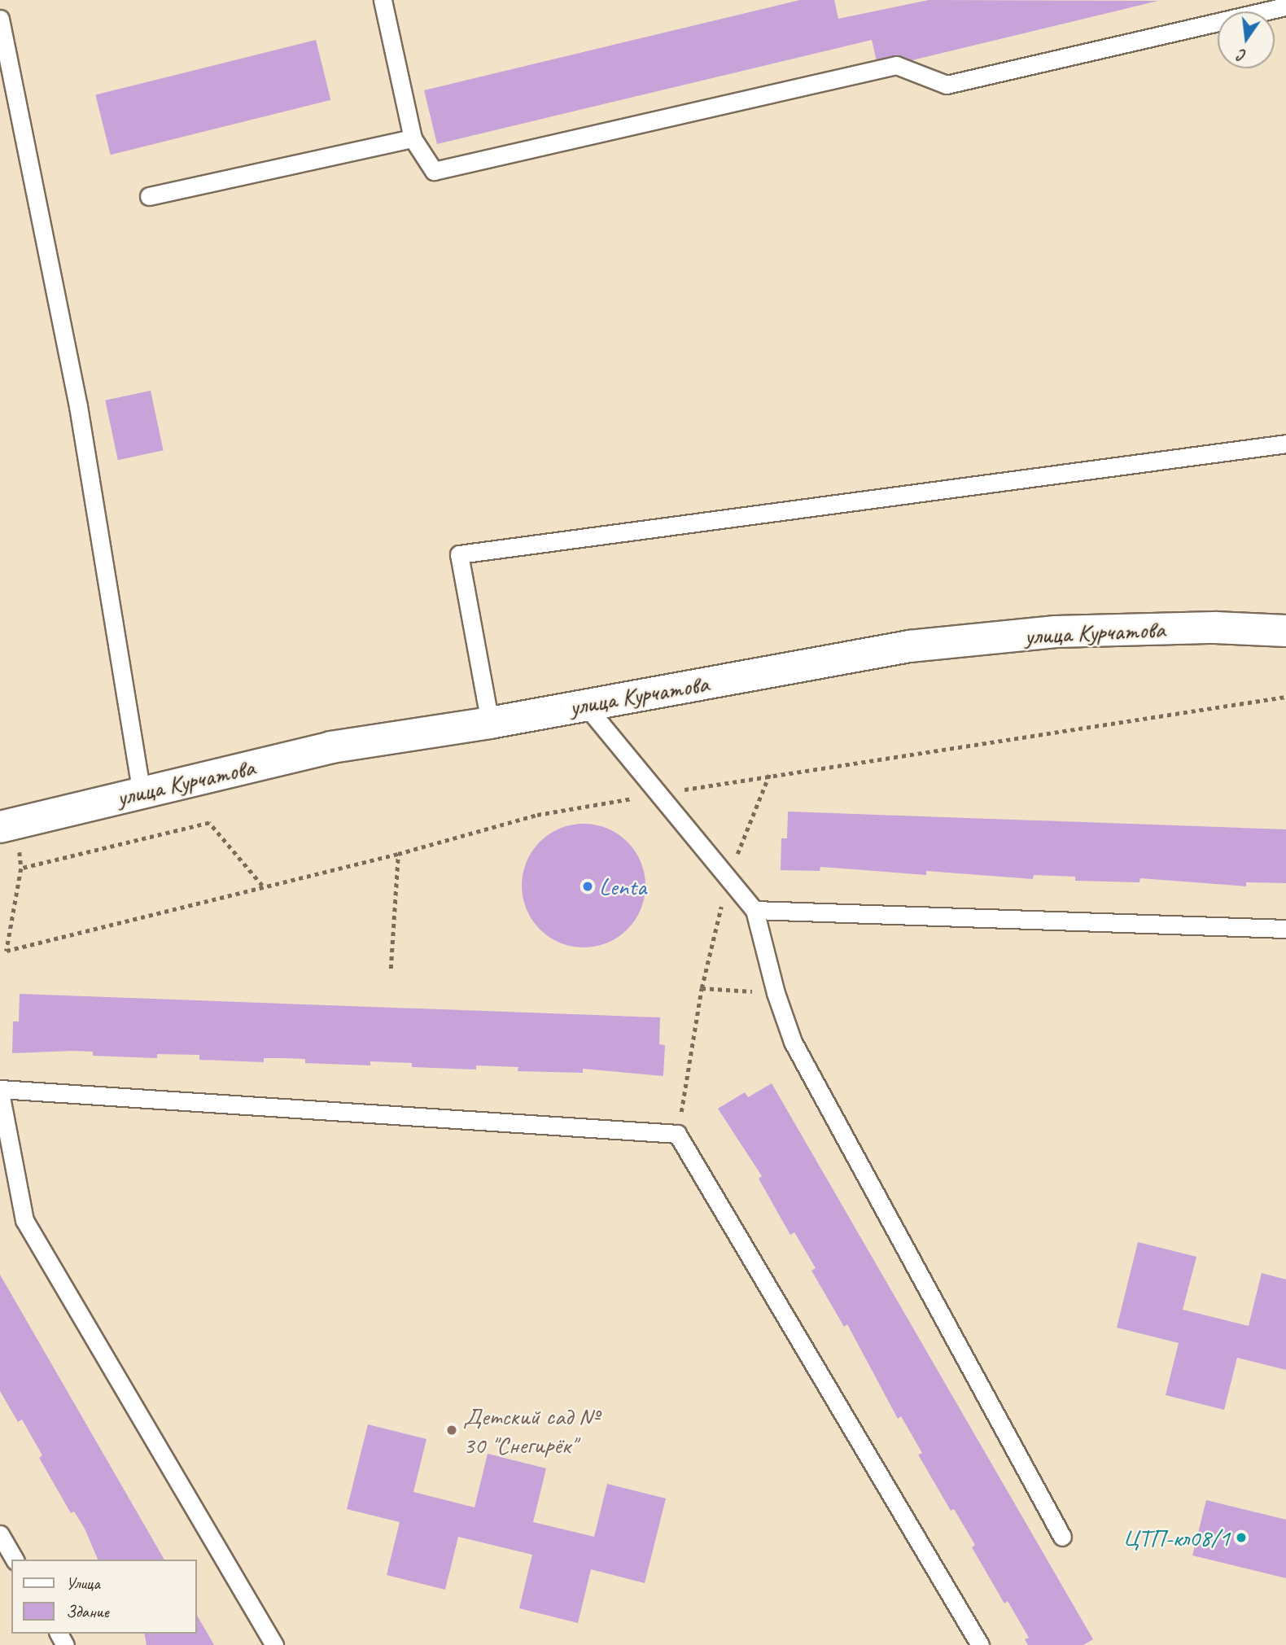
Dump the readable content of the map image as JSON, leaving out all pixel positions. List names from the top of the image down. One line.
{"streets":{"main road":["улица Курчатова"]},"places":["Lenta","Детский сад № 30 \"Снегирёк\"","ЦТП-кл08/1"],"legend":["Улица","Здание"],"north":"bottom"}
